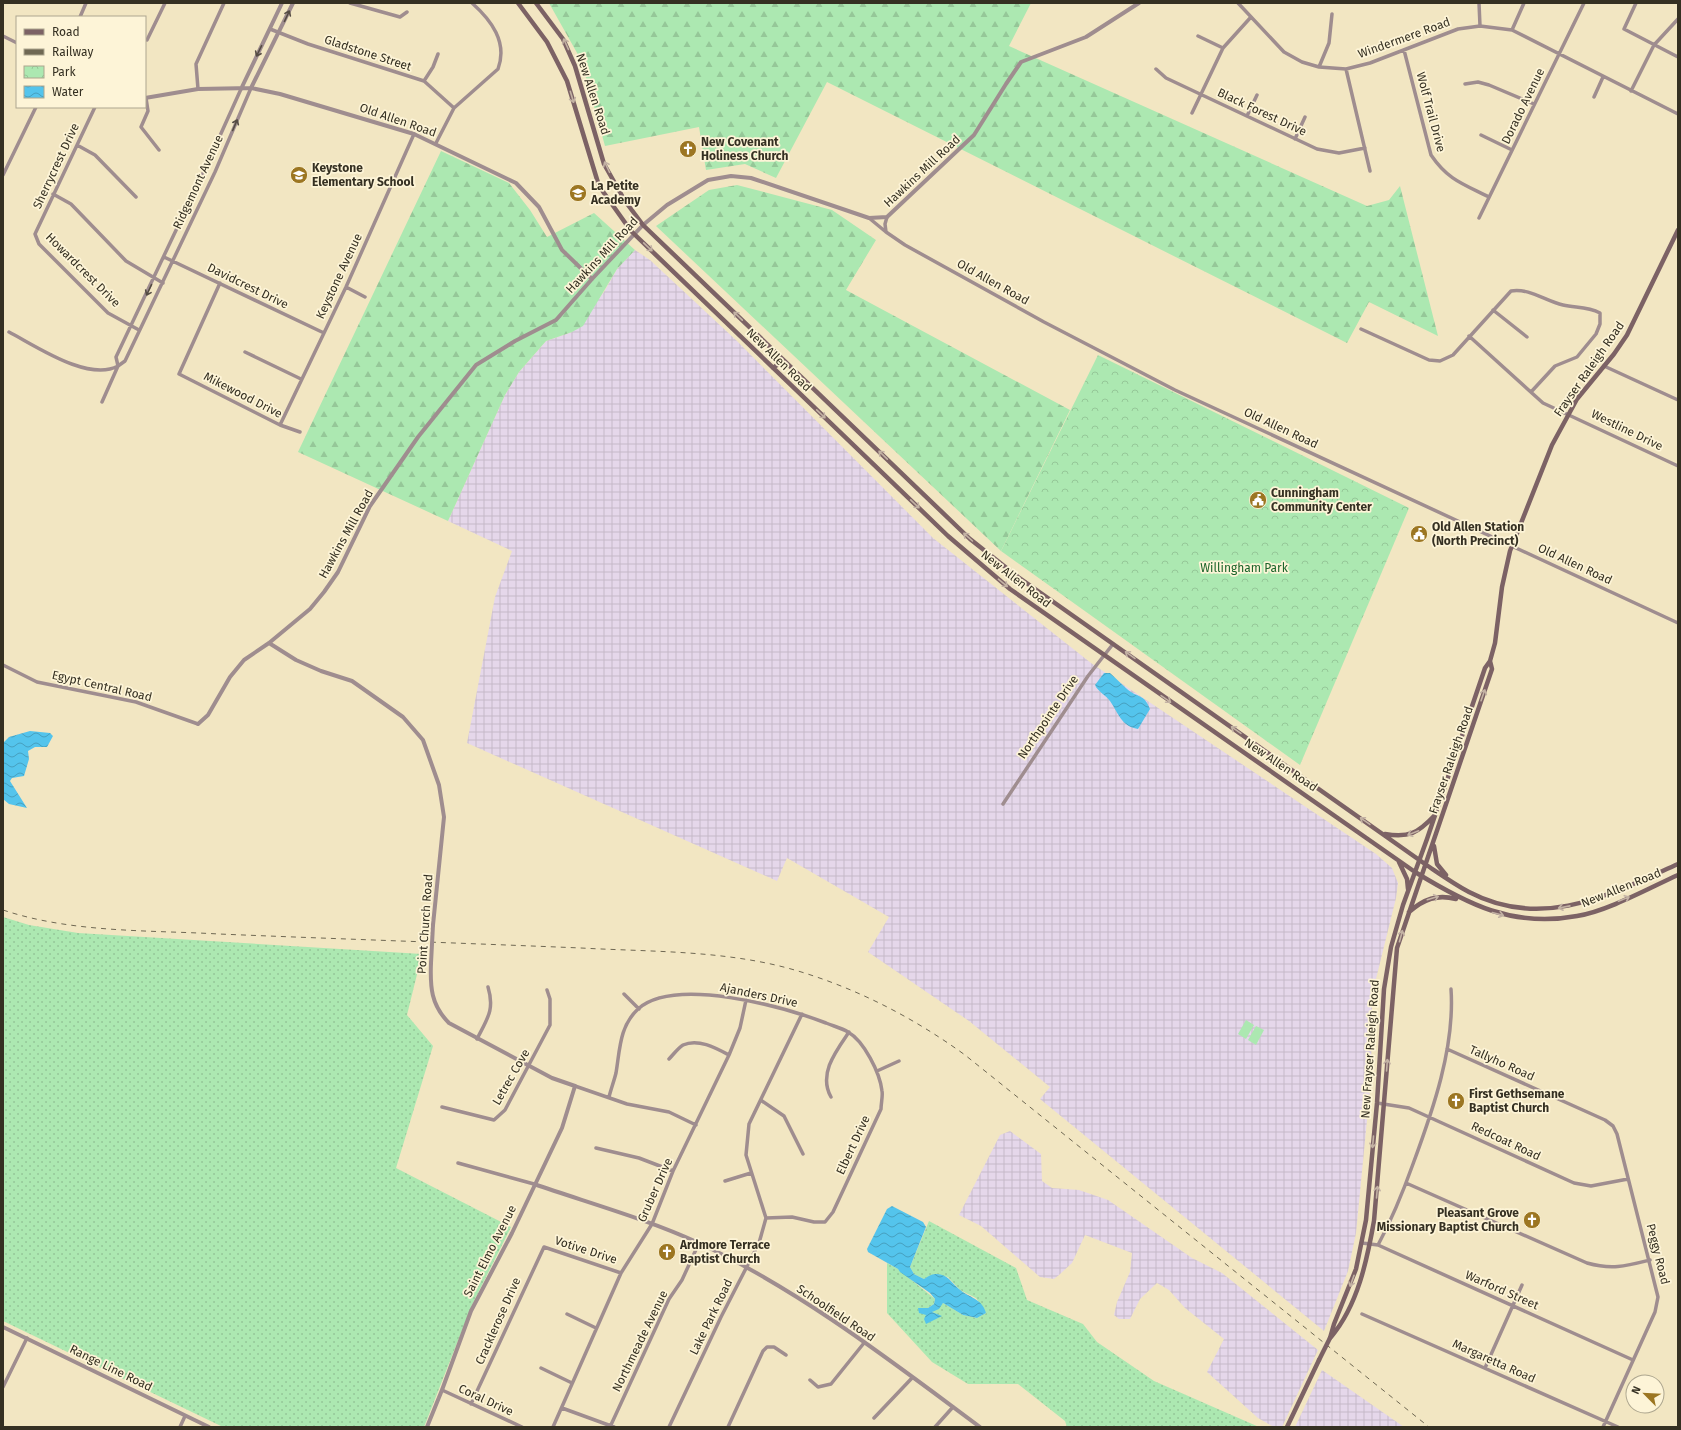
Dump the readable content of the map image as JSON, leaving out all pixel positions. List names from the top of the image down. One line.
{"streets":{"main road":["New Allen Road","Frayser Raleigh Road","New Frayser Raleigh Road"],"street":["Windermere Road","Gladstone Street","Dorado Avenue","Black Forest Drive","Wolf Trail Drive","Old Allen Road","Sherrycrest Drive","Hawkins Mill Road","Ridgemont Avenue","Howardcrest Drive","Keystone Avenue","Davidcrest Drive","Mikewood Drive","Westline Drive","Egypt Central Road","Northpointe Drive","Point Church Road","Ajanders Drive","Tallyho Road","Letrec Cove","Redcoat Road","Elbert Drive","Gruber Drive","Votive Drive","Saint Elmo Avenue","Peggy Road","Warford Street","Schoolfield Road","Lake Park Road","Cracklerose Drive","Northmeade Avenue","Margaretta Road","Range Line Road","Coral Drive"]},"crossings":[["Windermere Road","Dorado Avenue"],["Windermere Road","Wolf Trail Drive"],["Gladstone Street","Ridgemont Avenue"],["New Allen Road","Hawkins Mill Road"],["New Allen Road","Frayser Raleigh Road"],["New Allen Road","Northpointe Drive"],["New Allen Road","New Frayser Raleigh Road"],["Dorado Avenue","Wolf Trail Drive"],["Old Allen Road","Hawkins Mill Road"],["Old Allen Road","Ridgemont Avenue"],["Old Allen Road","Keystone Avenue"],["Old Allen Road","Frayser Raleigh Road"],["Sherrycrest Drive","Howardcrest Drive"],["Hawkins Mill Road","Egypt Central Road"],["Hawkins Mill Road","Point Church Road"],["Ridgemont Avenue","Howardcrest Drive"],["Ridgemont Avenue","Davidcrest Drive"],["Keystone Avenue","Davidcrest Drive"],["Keystone Avenue","Mikewood Drive"],["Davidcrest Drive","Mikewood Drive"],["Frayser Raleigh Road","Westline Drive"],["Frayser Raleigh Road","New Frayser Raleigh Road"],["Point Church Road","Ajanders Drive"],["Point Church Road","Letrec Cove"],["Point Church Road","Gruber Drive"],["Point Church Road","Saint Elmo Avenue"],["Ajanders Drive","Elbert Drive"],["Ajanders Drive","Gruber Drive"],["New Frayser Raleigh Road","Redcoat Road"],["New Frayser Raleigh Road","Warford Street"],["Tallyho Road","Peggy Road"],["Redcoat Road","Peggy Road"],["Elbert Drive","Lake Park Road"],["Gruber Drive","Votive Drive"],["Gruber Drive","Schoolfield Road"],["Votive Drive","Cracklerose Drive"],["Saint Elmo Avenue","Schoolfield Road"],["Saint Elmo Avenue","Coral Drive"],["Peggy Road","Warford Street"],["Peggy Road","Margaretta Road"],["Schoolfield Road","Lake Park Road"],["Schoolfield Road","Northmeade Avenue"],["Cracklerose Drive","Coral Drive"]],"parks":["Willingham Park"],"places":{"church":["New Covenant Holiness Church","First Gethsemane Baptist Church","Pleasant Grove Missionary Baptist Church","Ardmore Terrace Baptist Church"],"school or university":["Keystone Elementary School","La Petite Academy"],"public building":["Cunningham Community Center","Old Allen Station (North Precinct)"]},"legend":["Road","Railway","Park","Water"],"north":"top left"}
